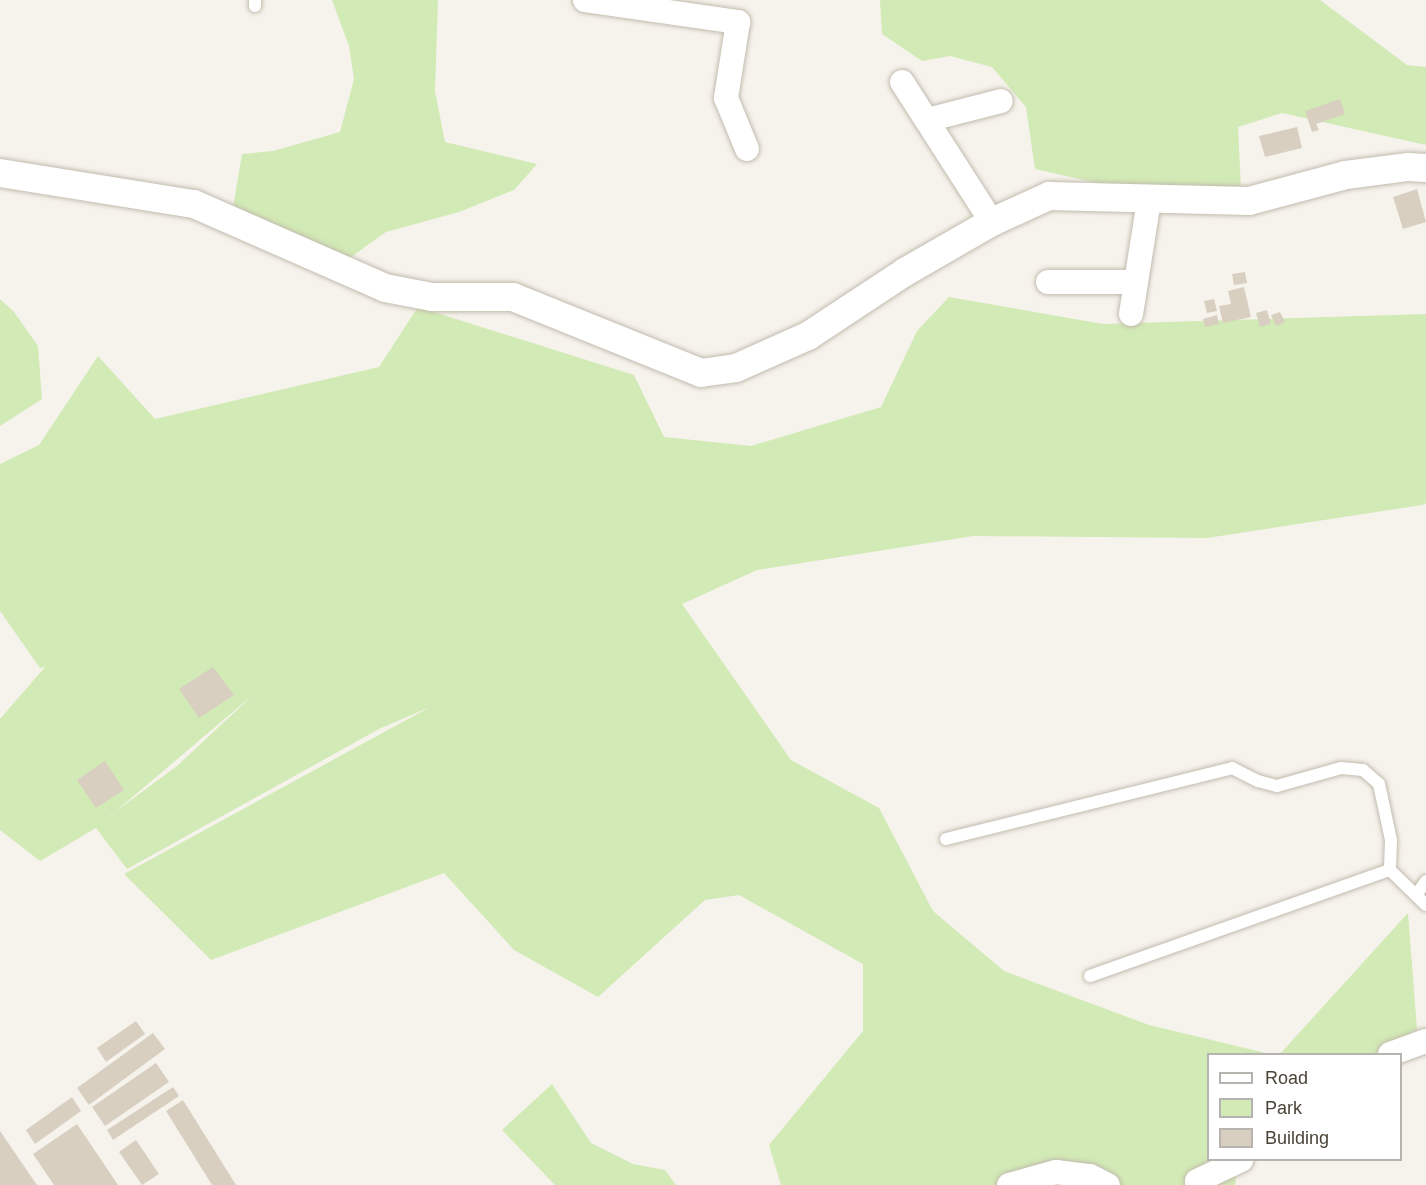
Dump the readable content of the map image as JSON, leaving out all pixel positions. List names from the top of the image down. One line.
{"legend":["Road","Park","Building"]}
